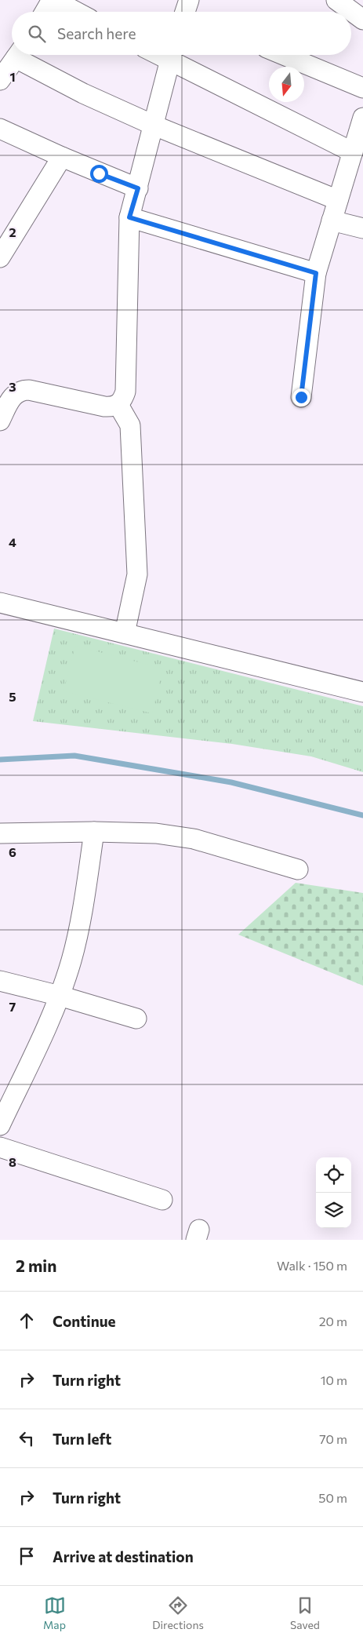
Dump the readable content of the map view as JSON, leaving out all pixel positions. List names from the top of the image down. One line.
{"north":"bottom","page":{"search":"Search here","heading":["2 min","Walk · 150 m"],"list":[["Continue","20 m"],["Turn right","10 m"],["Turn left","70 m"],["Turn right","50 m"],"Arrive at destination"],"nav":["Map","Directions","Saved"]},"grid":{"rows":["1","2","3","4","5","6","7","8"]}}
